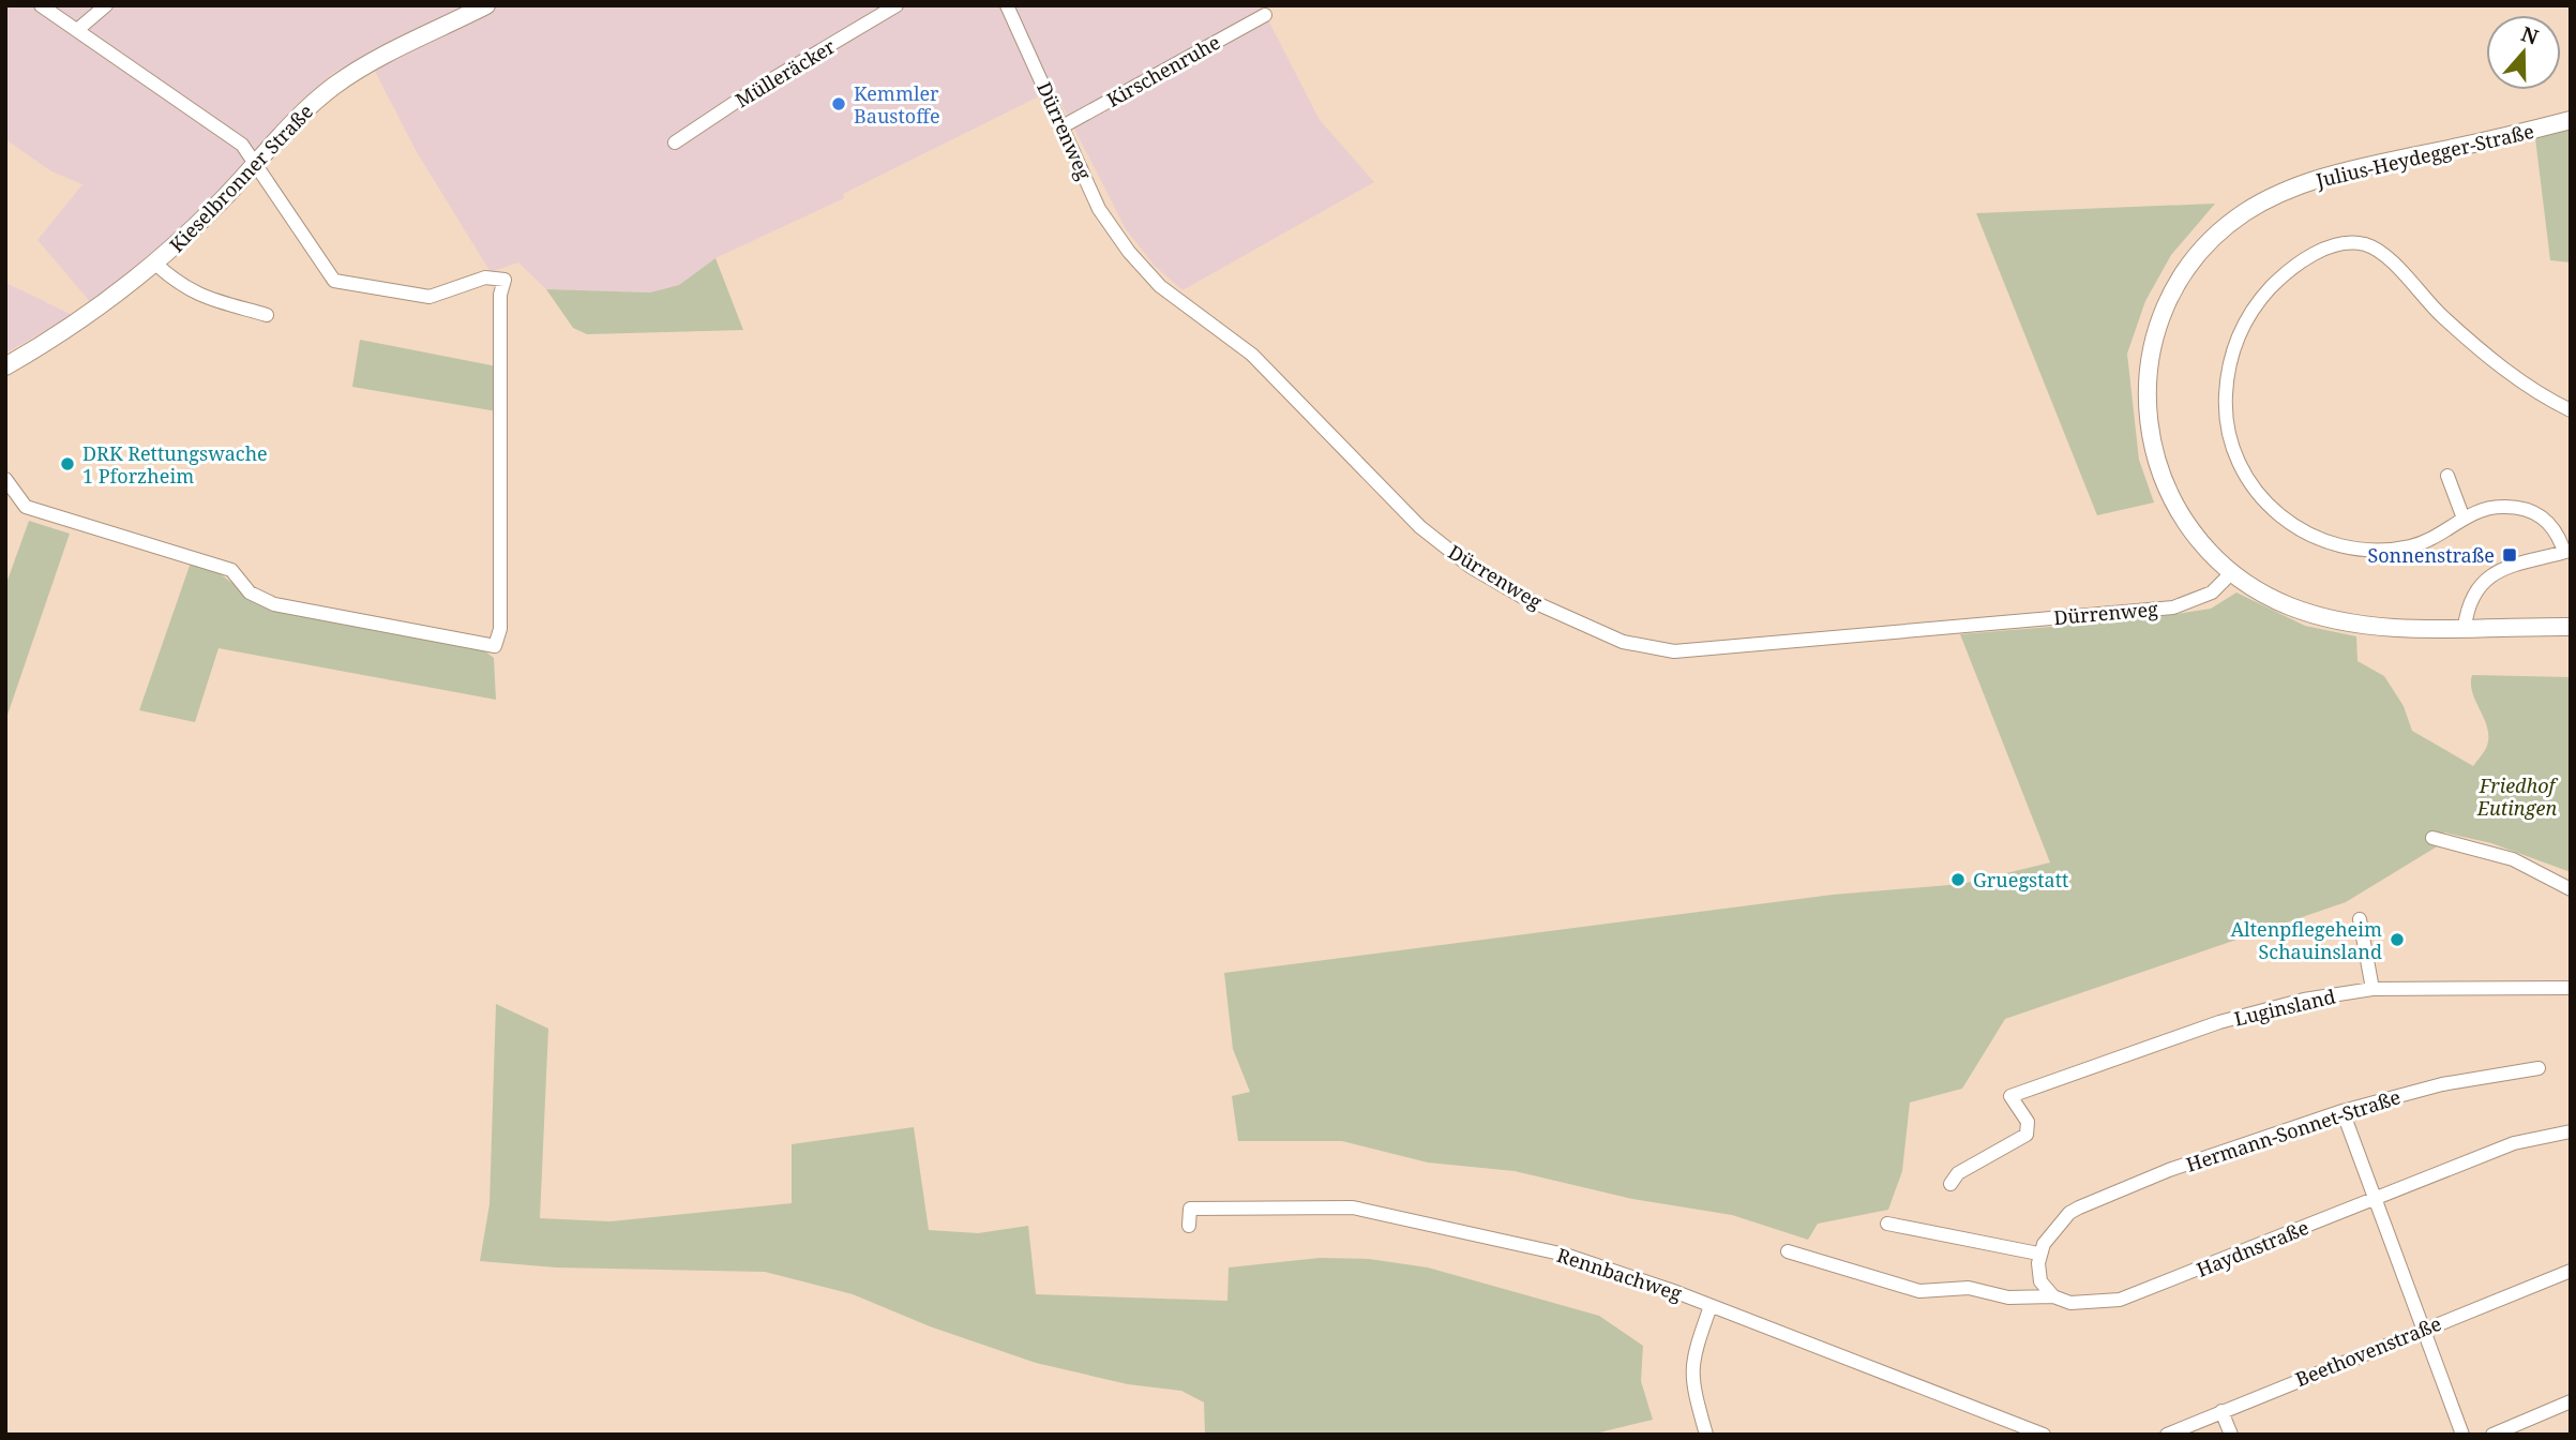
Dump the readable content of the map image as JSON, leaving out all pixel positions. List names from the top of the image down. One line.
{"streets":{"street":["Kirschenruhe","Mülleräcker","Dürrenweg","Julius-Heydegger-Straße","Kieselbronner Straße","Luginsland","Hermann-Sonnet-Straße","Haydnstraße","Rennbachweg","Beethovenstraße"]},"crossings":[["Kirschenruhe","Dürrenweg"],["Dürrenweg","Julius-Heydegger-Straße"]],"parks":["Friedhof Eutingen"],"places":{"other":["Kemmler Baustoffe","DRK Rettungswache 1 Pforzheim","Gruegstatt","Altenpflegeheim Schauinsland"],"transit":["Sonnenstraße"]},"north":"top"}
